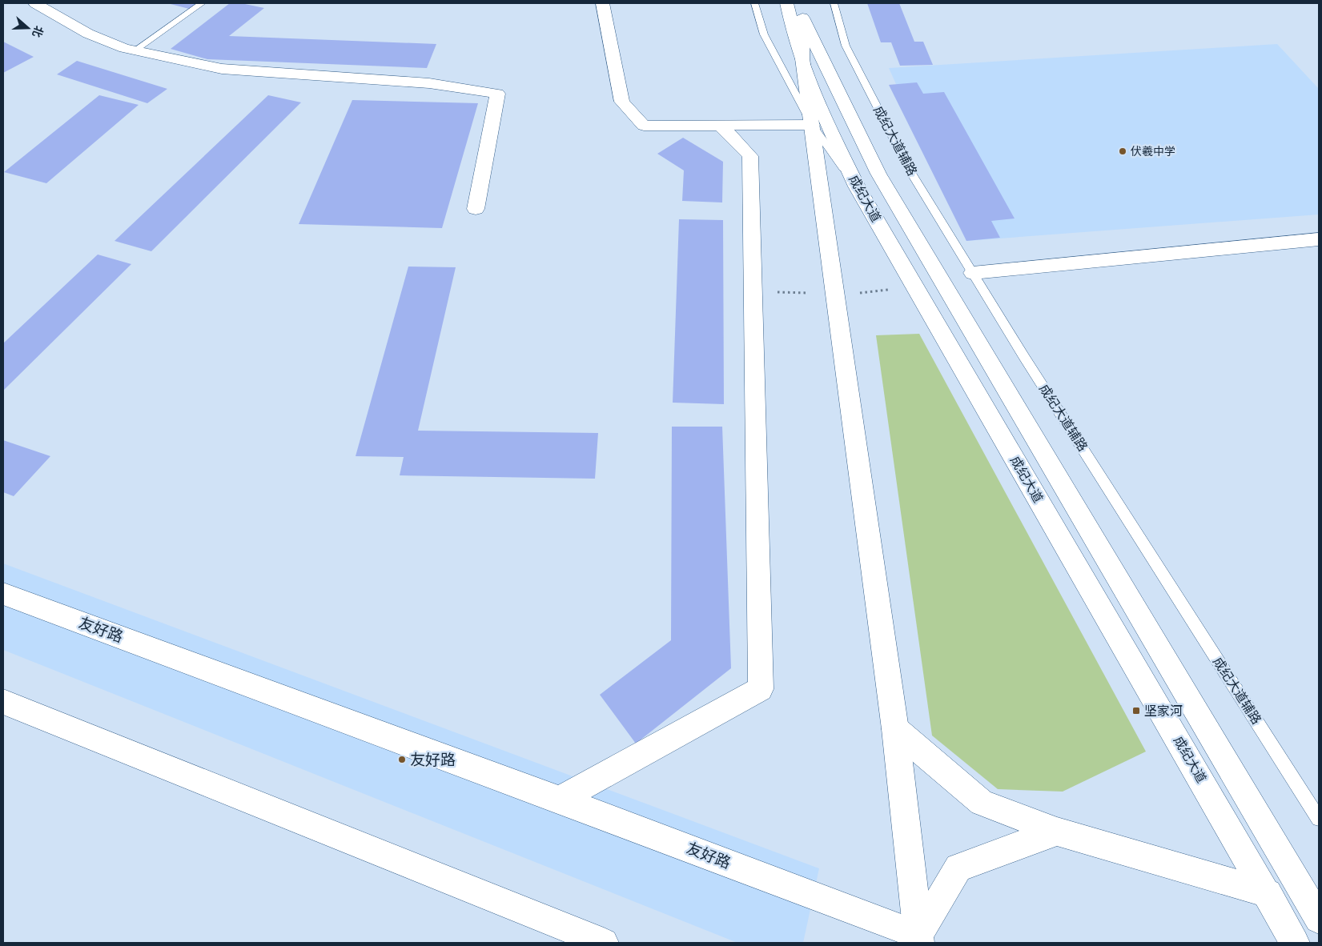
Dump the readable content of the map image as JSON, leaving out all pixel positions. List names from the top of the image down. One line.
{"streets":{"main road":["成纪大道","友好路"],"lane":["成纪大道辅路"]},"places":{"other":["伏羲中学","友好路"],"transit":["坚家河"]},"north":"right"}
